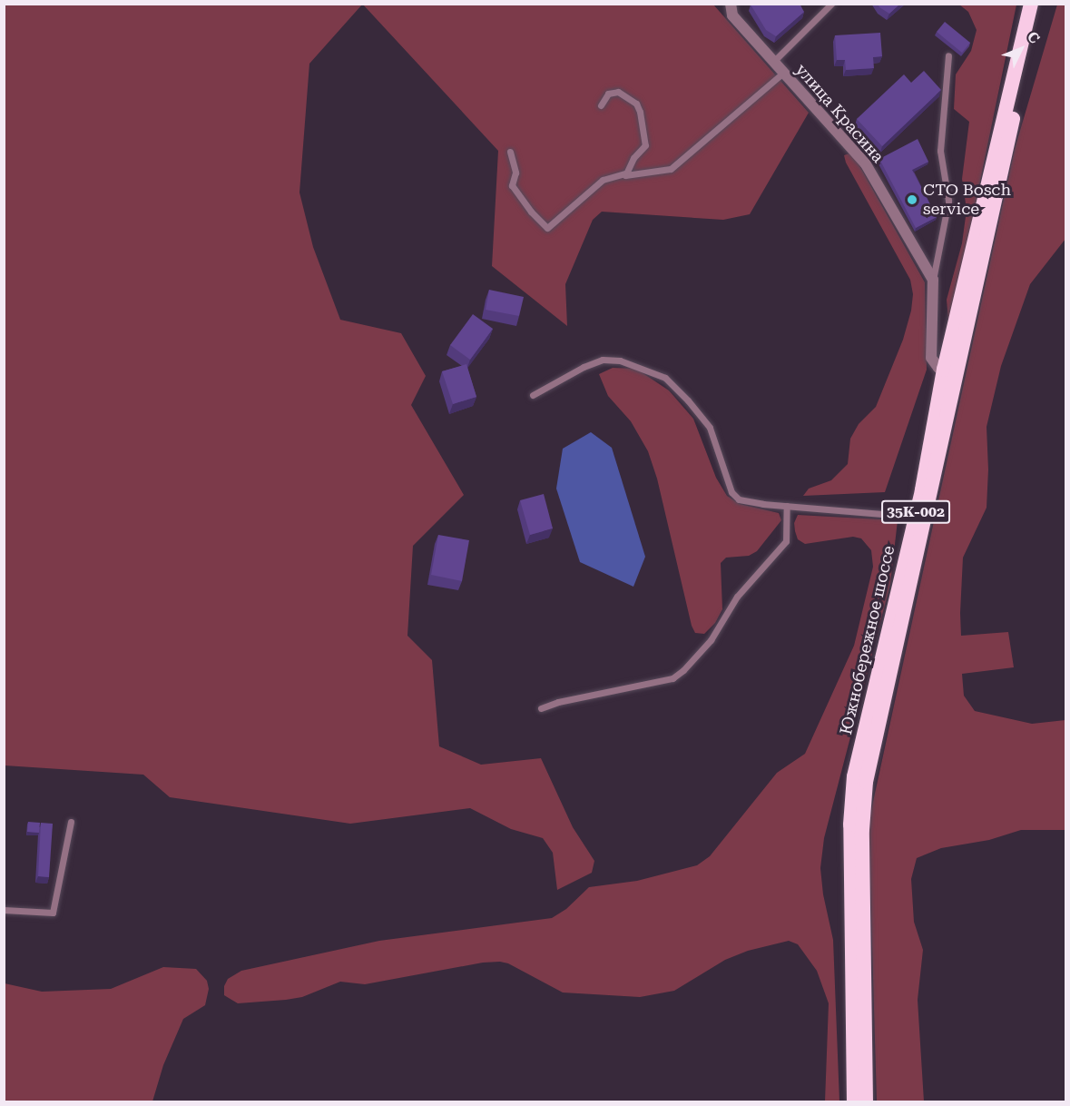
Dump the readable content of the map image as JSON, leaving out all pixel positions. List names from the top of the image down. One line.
{"streets":{"highway":["35К-002","Южнобережное шоссе"],"street":["улица Красина"]},"places":["СТО Bosch service"],"north":"top right"}
